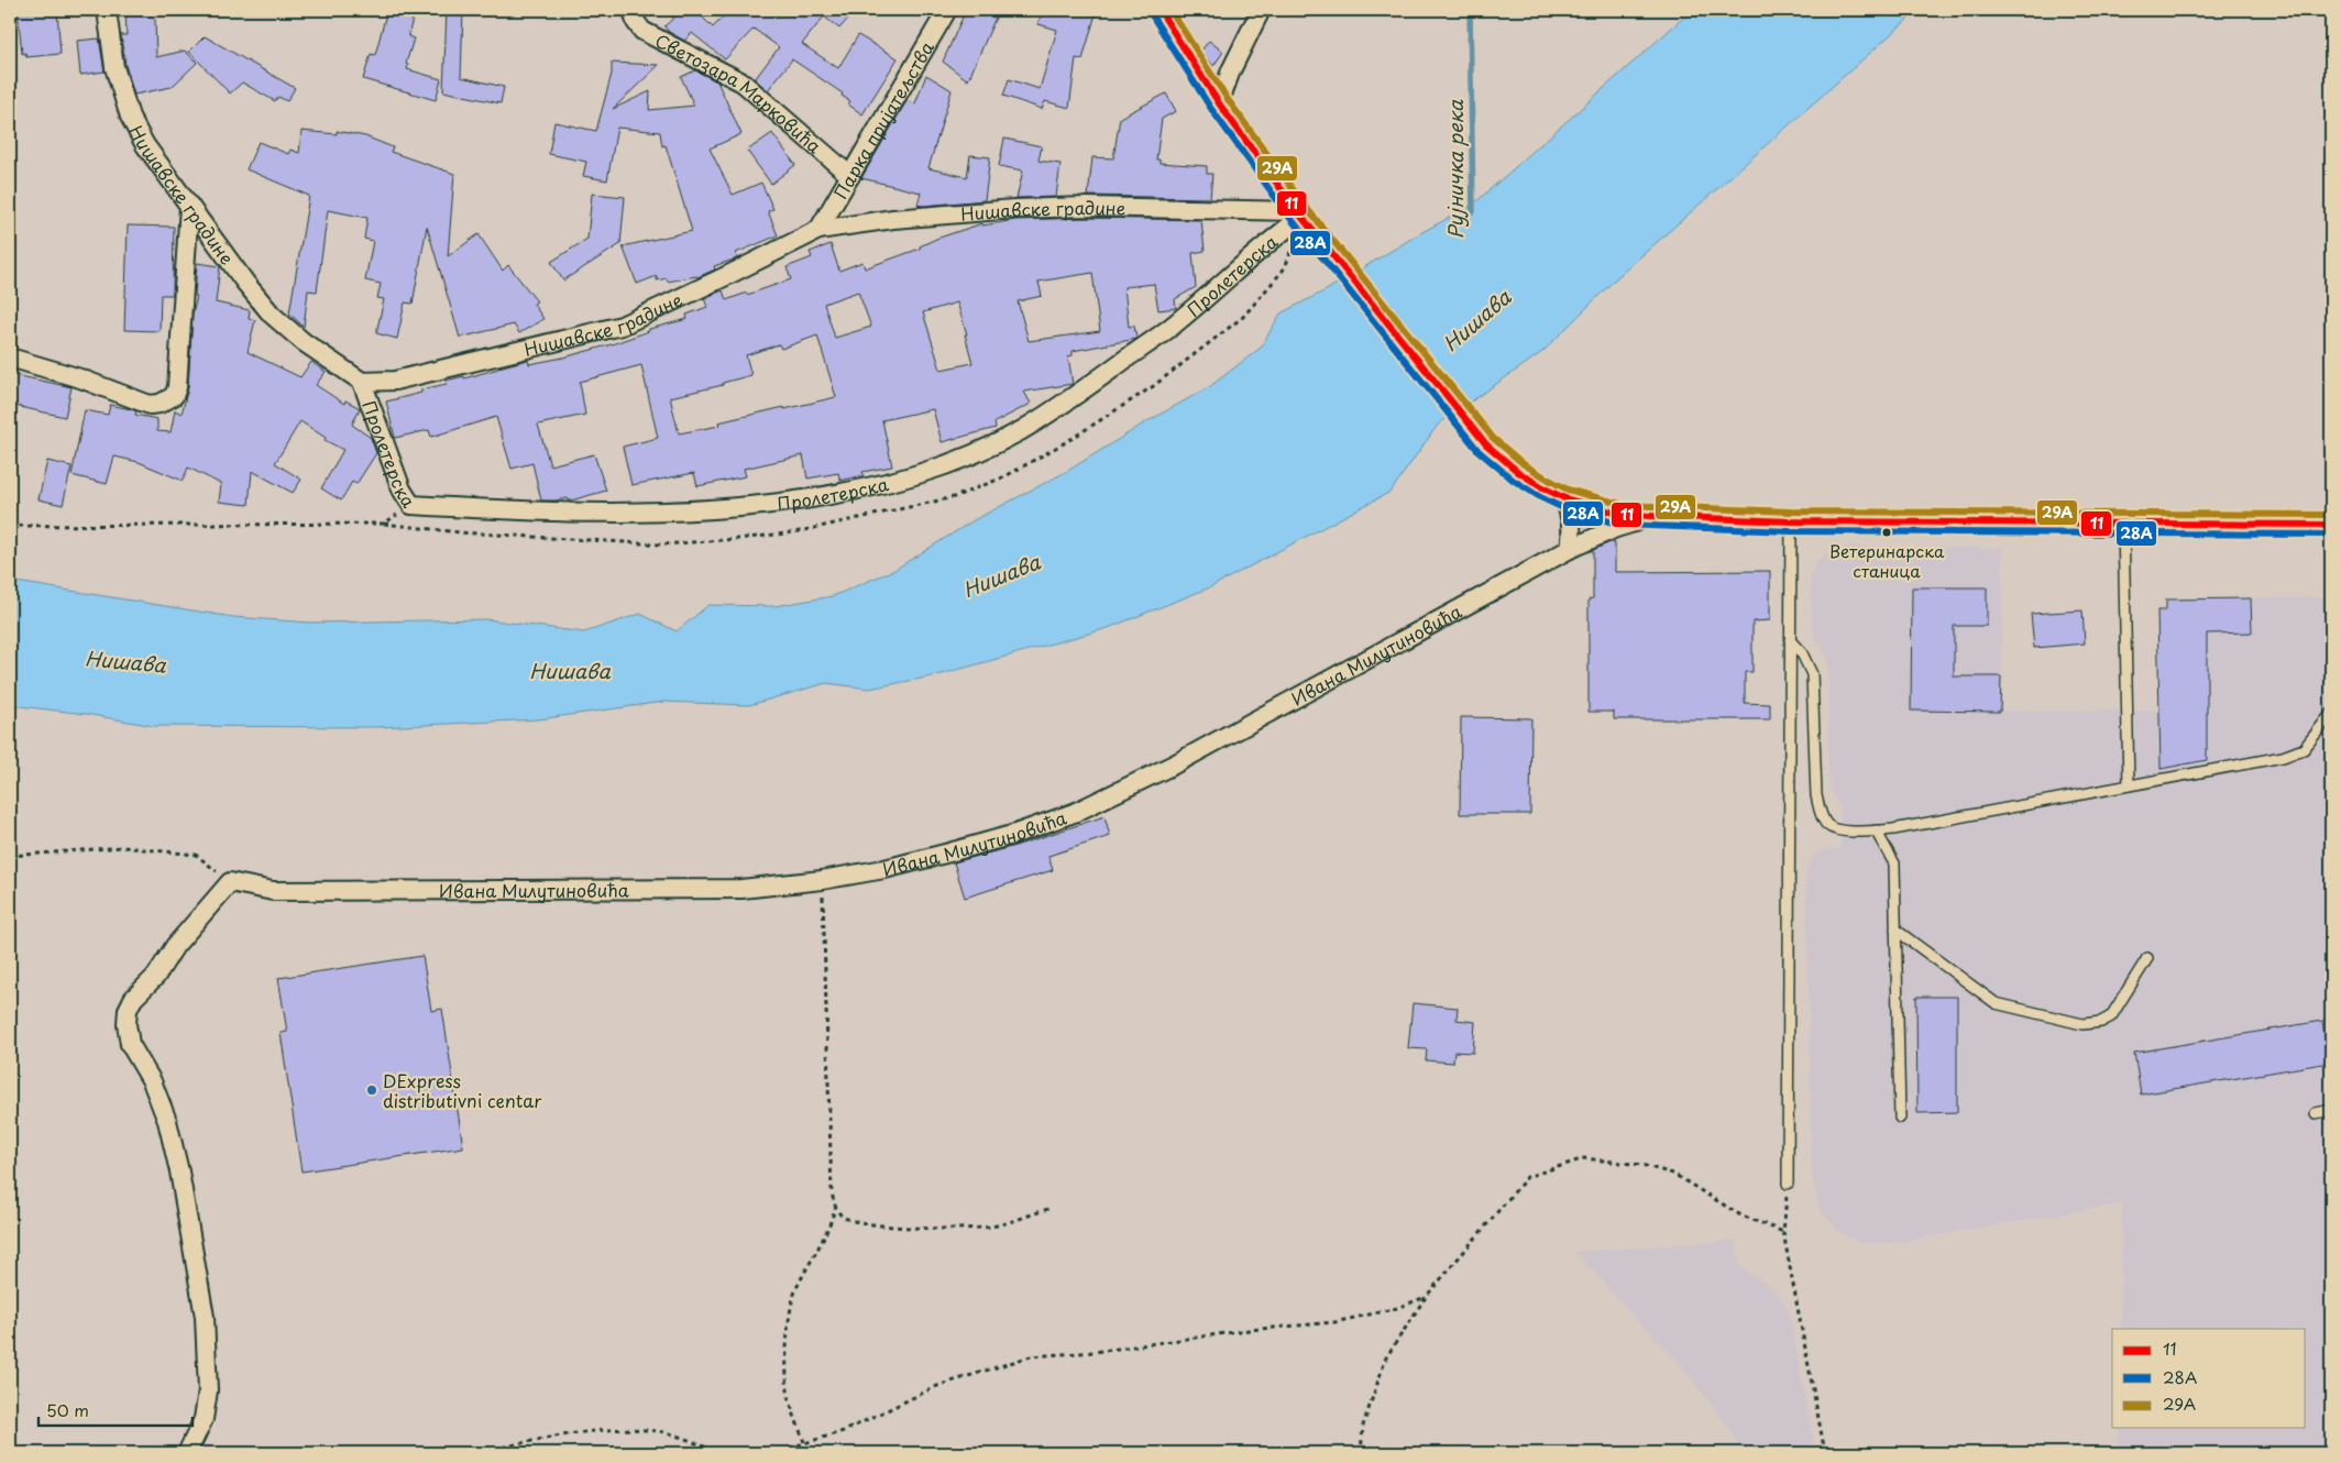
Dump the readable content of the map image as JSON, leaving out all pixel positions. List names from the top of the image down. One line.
{"streets":{"street":["Светозара Марковића","Парка пријатељства","Нишавске градине","Пролетерска","Ивана Милутиновића"]},"crossings":[["Светозара Марковића","Парка пријатељства"],["Парка пријатељства","Нишавске градине"],["Нишавске градине","Пролетерска"],["Нишавске градине","Ивана Милутиновића"],["Пролетерска","Ивана Милутиновића"]],"water":["Рујничка река","Нишава"],"places":["Ветеринарска станица","DExpress distributivni centar"],"lines":["transit line 11","transit line 29А","transit line 28А"],"legend":["11","28А","29А"],"scale_bar":"50 m"}
